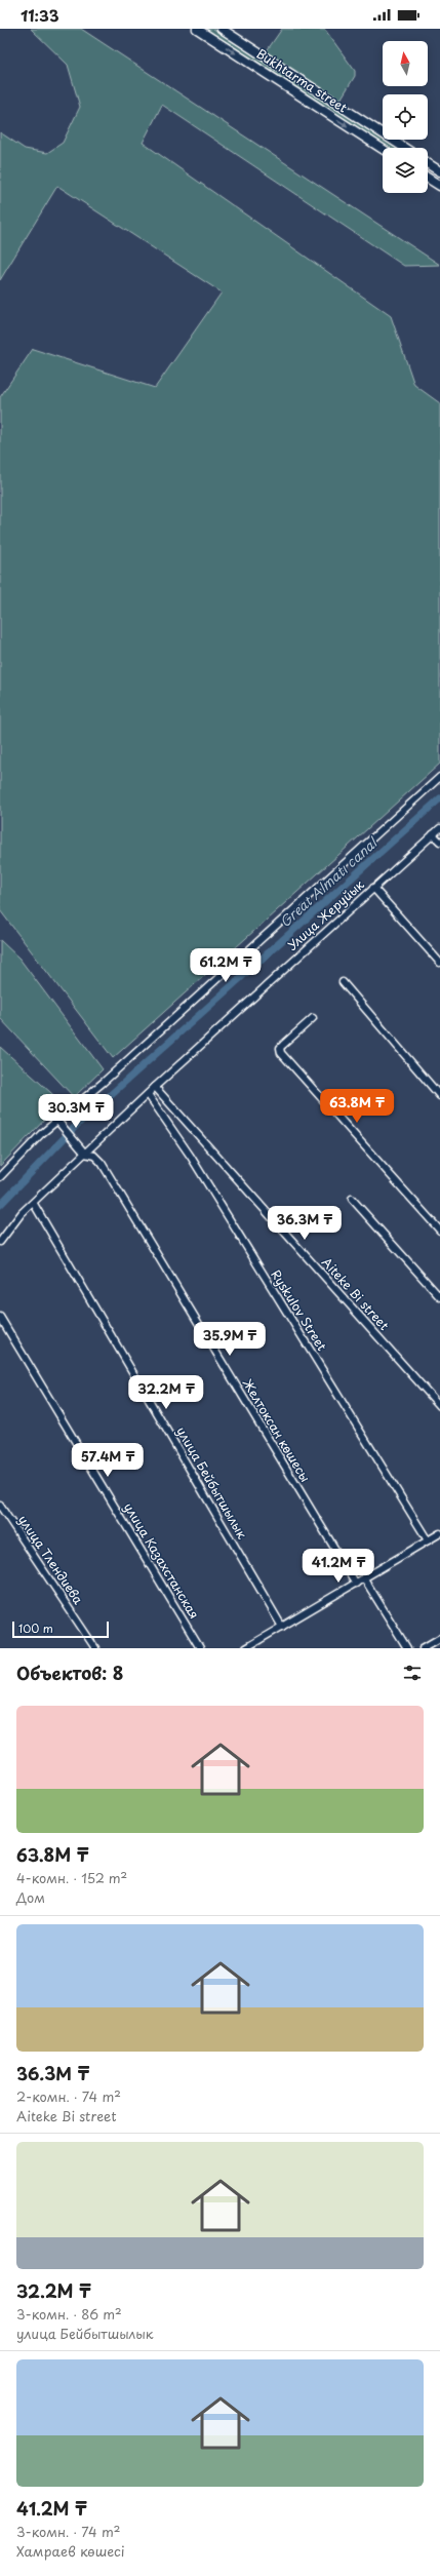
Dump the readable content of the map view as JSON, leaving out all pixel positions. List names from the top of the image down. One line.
{"streets":{"main road":["Bukhtarma street"],"street":["Улица Жеруйык","Aiteke Bi street","Ryskulov Street","Желтоксан көшесы","улица Бейбытшылык","улица Тлендиева","улица Казахстанская"]},"crossings":[["Улица Жеруйык","Aiteke Bi street"]],"water":["Great Almatı canal"],"scale_bar":"100 m","north":"top","page":{"status":"11:33","price":["61.2M ₸","63.8M ₸","30.3M ₸","36.3M ₸","35.9M ₸","32.2M ₸","57.4M ₸","41.2M ₸"],"scale":"100 m","heading":"Объектов: 8","list":[{"name":"63.8M ₸","note":"4-комн. · 152 m² · Дом"},{"name":"36.3M ₸","note":"2-комн. · 74 m² · Aiteke Bi street"},{"name":"32.2M ₸","note":"3-комн. · 86 m² · улица Бейбытшылык"},{"name":"41.2M ₸","note":"3-комн. · 74 m² · Хамраев көшесі"}]}}
